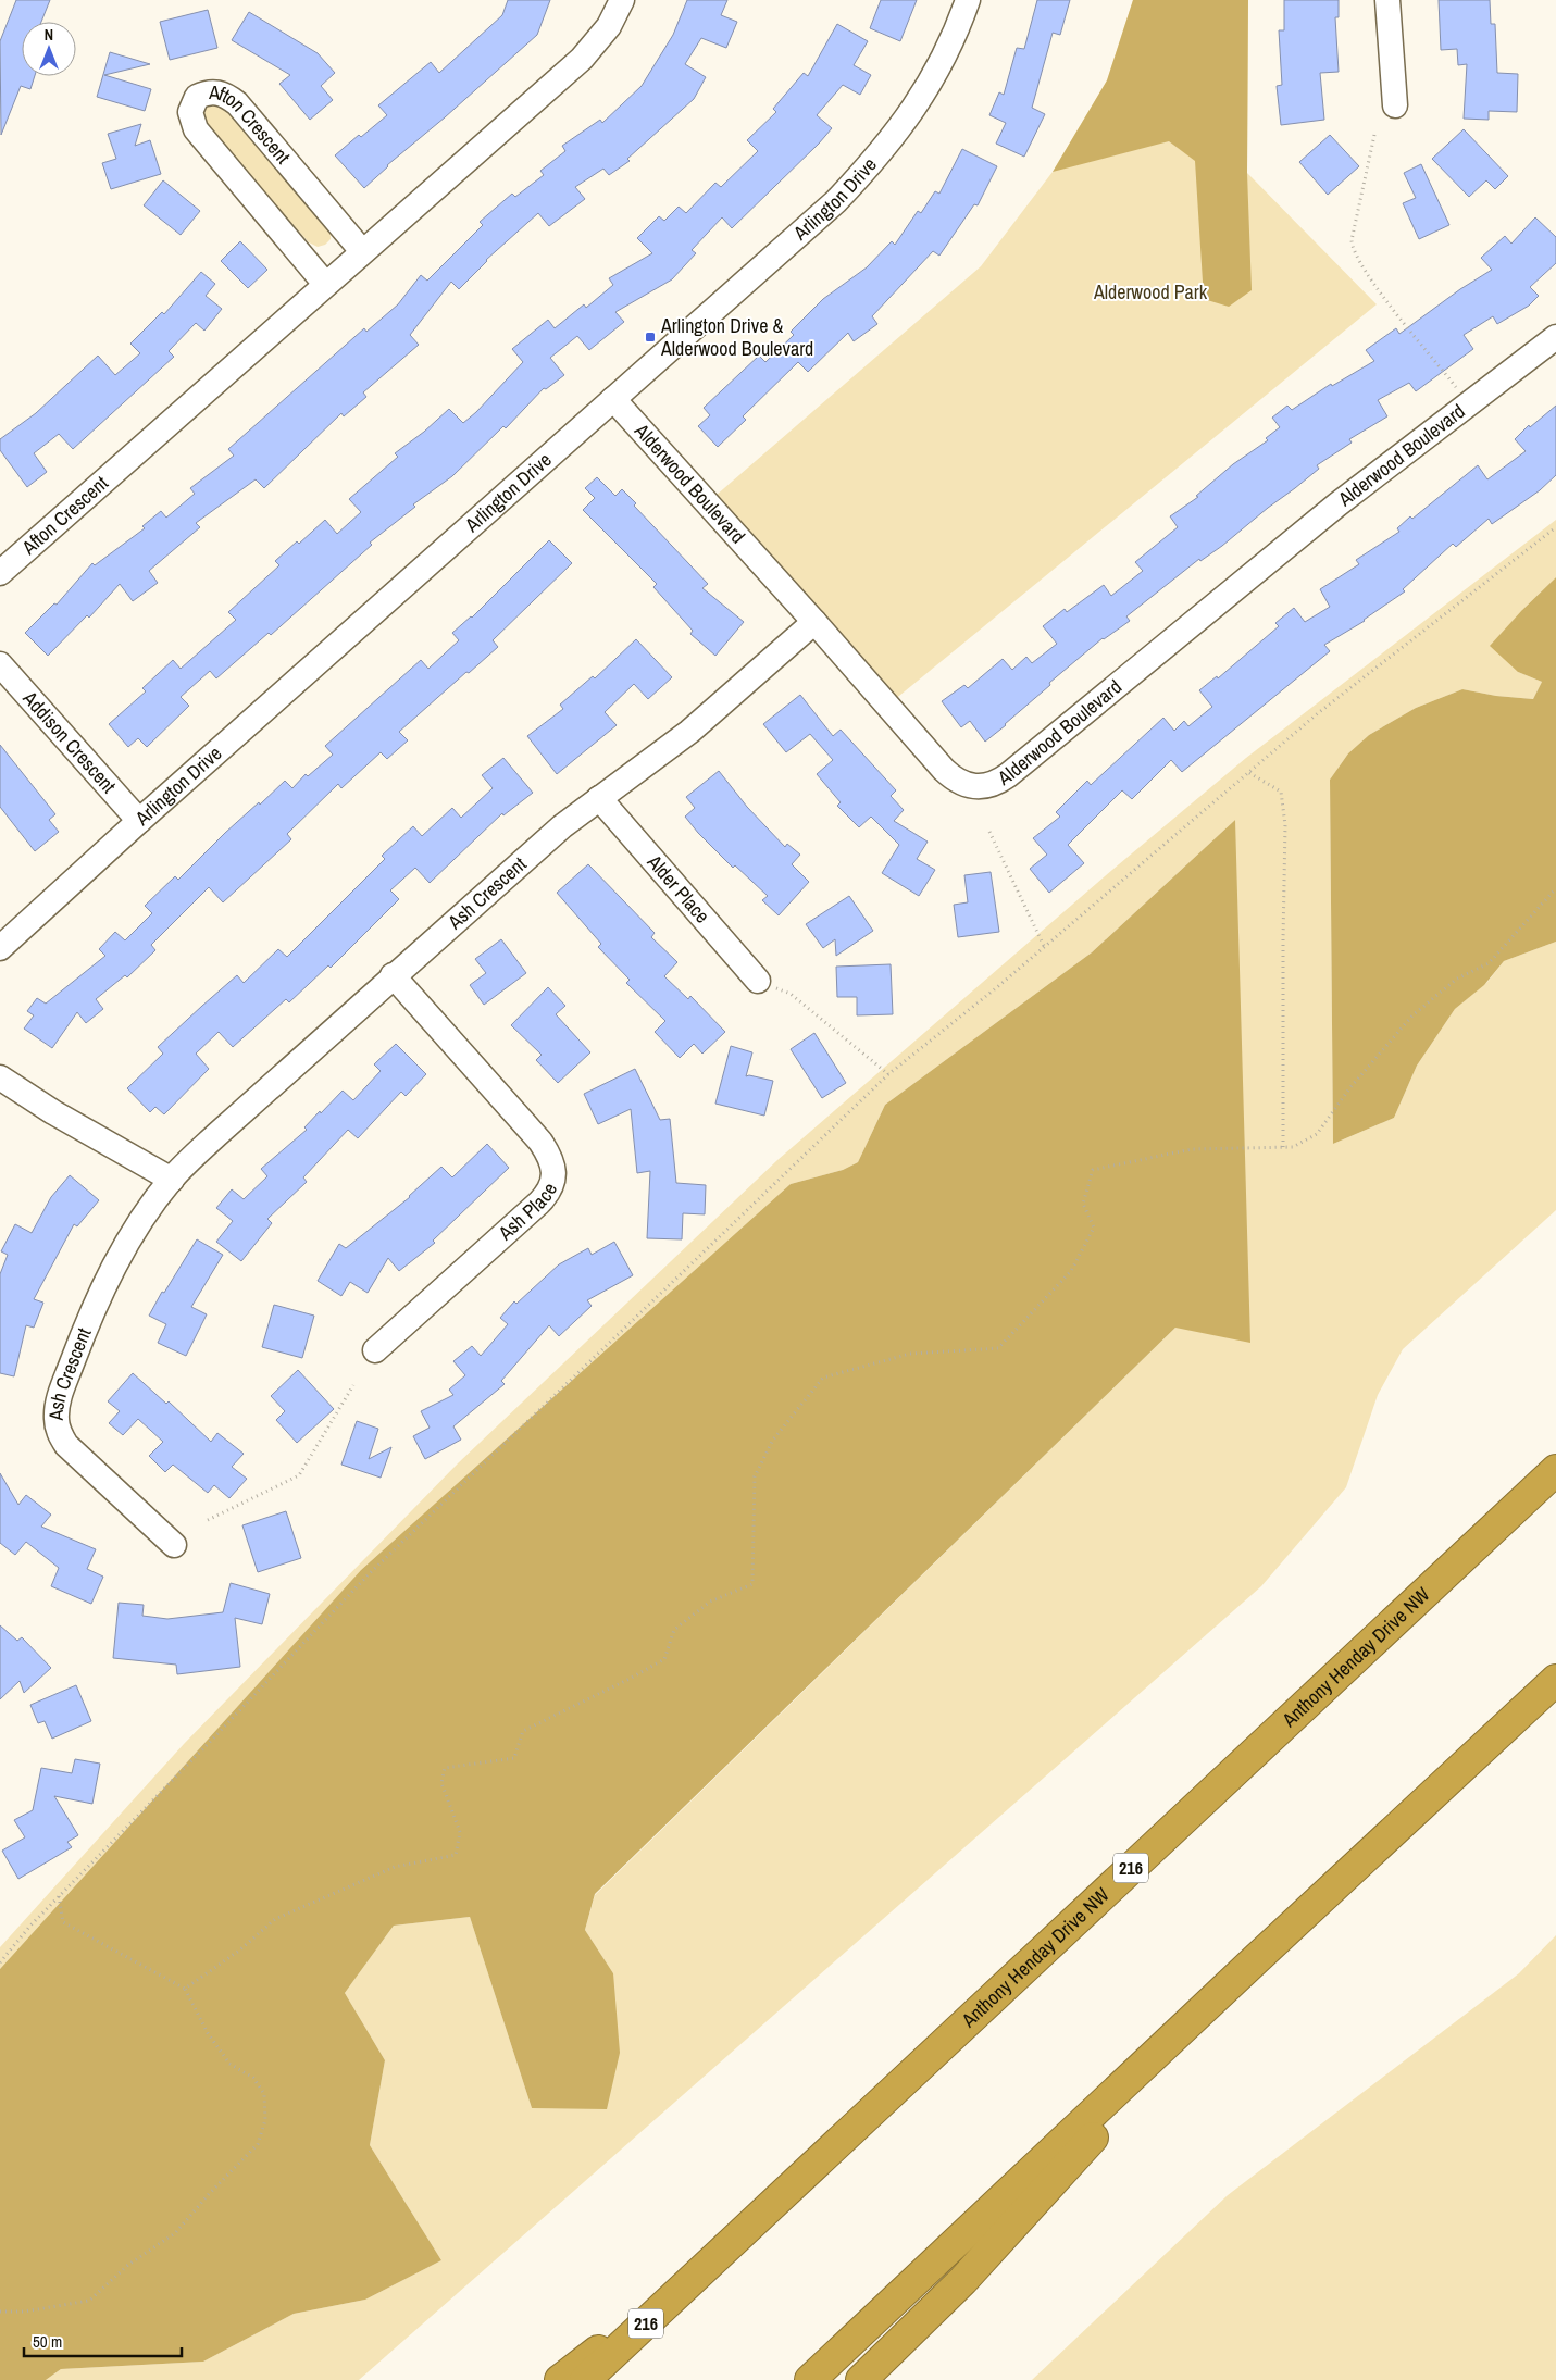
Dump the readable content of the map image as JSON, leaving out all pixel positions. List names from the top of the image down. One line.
{"streets":{"highway":["Anthony Henday Drive NW","216"],"street":["Afton Crescent","Arlington Drive","Alderwood Boulevard","Addison Crescent","Alder Place","Ash Crescent","Ash Place"]},"crossings":[["Arlington Drive","Alderwood Boulevard"],["Arlington Drive","Addison Crescent"],["Alderwood Boulevard","Ash Crescent"],["Alder Place","Ash Crescent"],["Ash Crescent","Ash Place"]],"parks":["Alderwood Park"],"places":{"transit":["Arlington Drive & Alderwood Boulevard"]},"scale_bar":"50 m","north":"top"}
